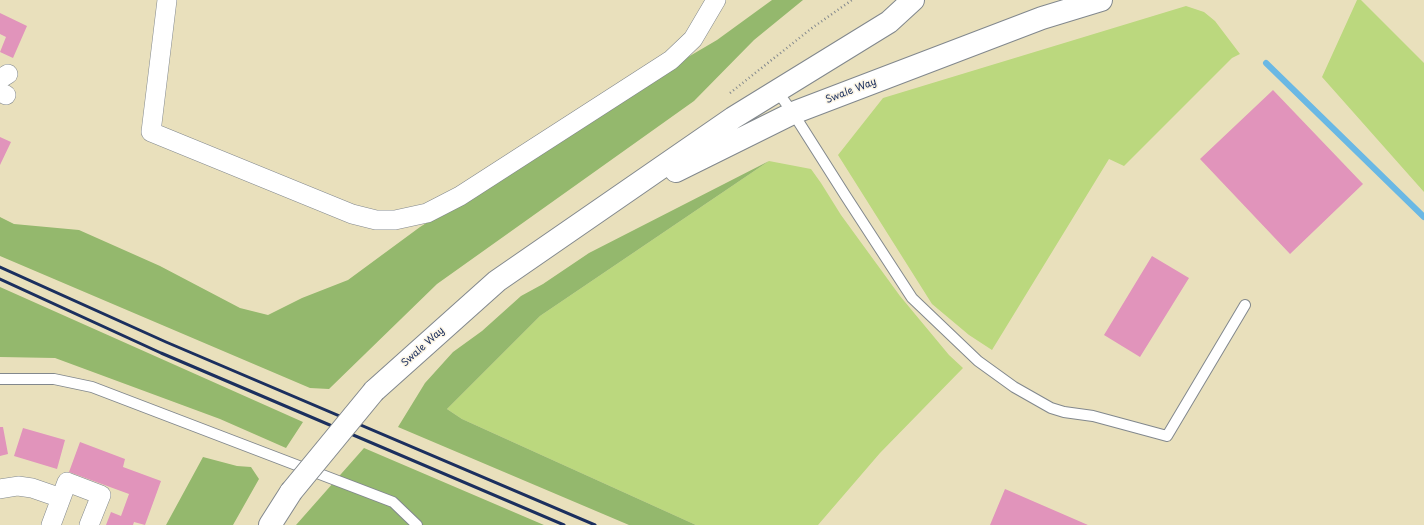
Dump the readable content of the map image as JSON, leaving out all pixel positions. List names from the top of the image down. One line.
{"streets":{"main road":["Swale Way"]}}
